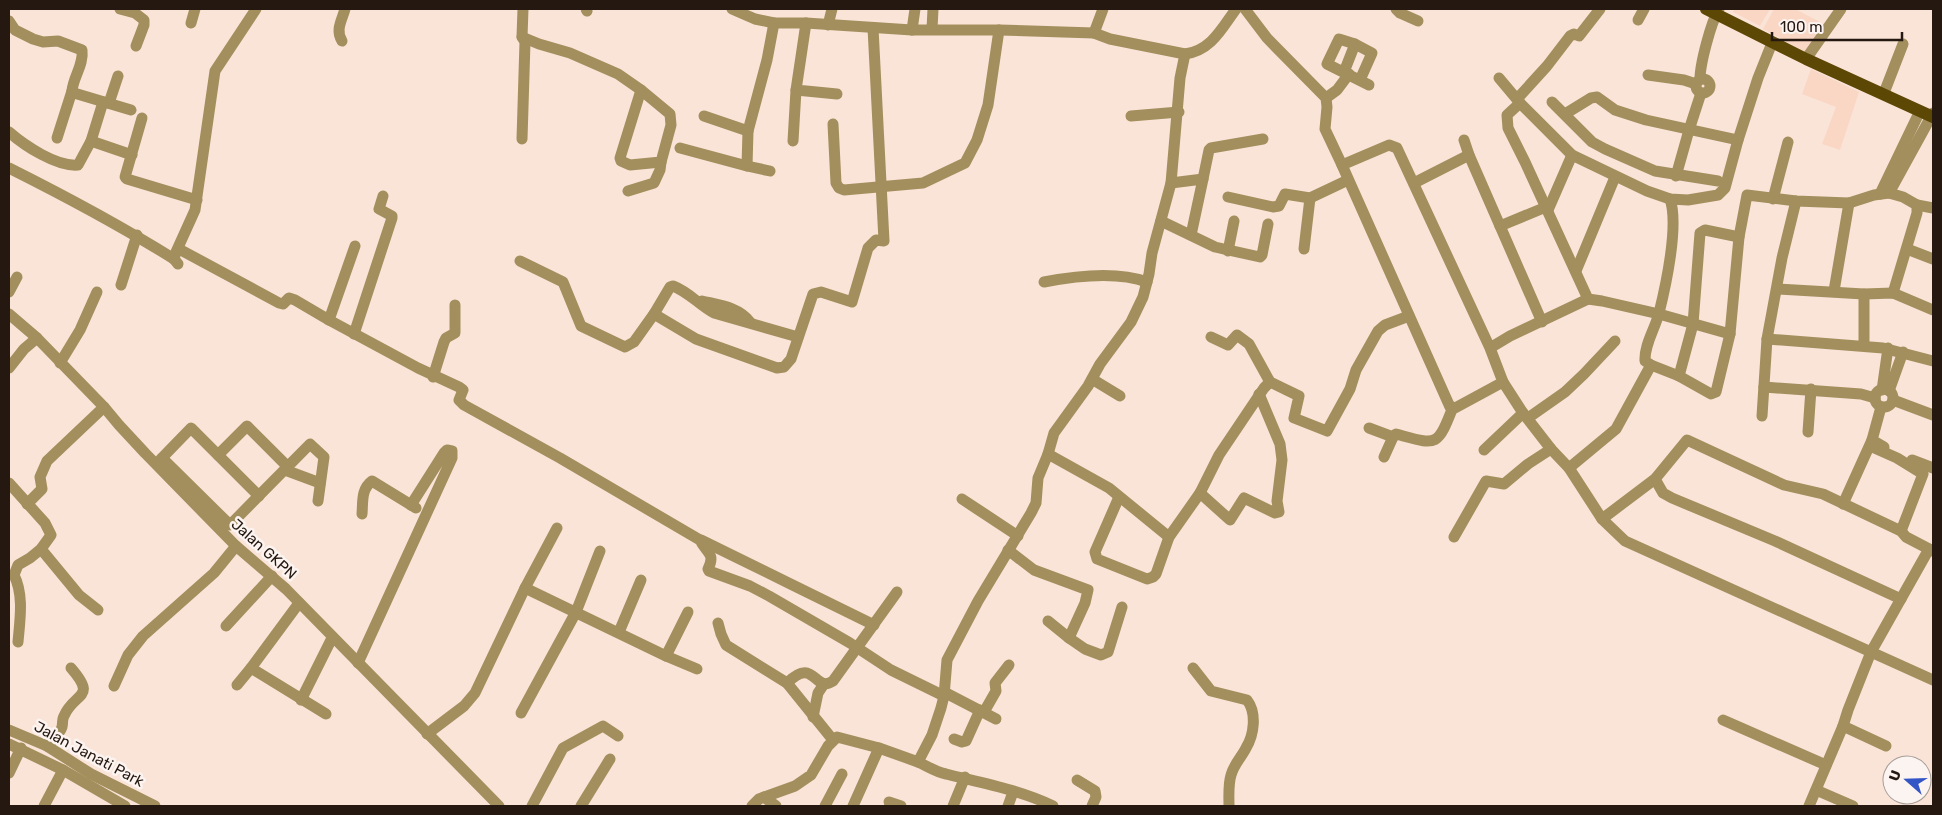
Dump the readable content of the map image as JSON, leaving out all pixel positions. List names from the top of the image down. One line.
{"streets":{"street":["Jalan GKPN","Jalan Janati Park"]},"scale_bar":"100 m","north":"left"}
